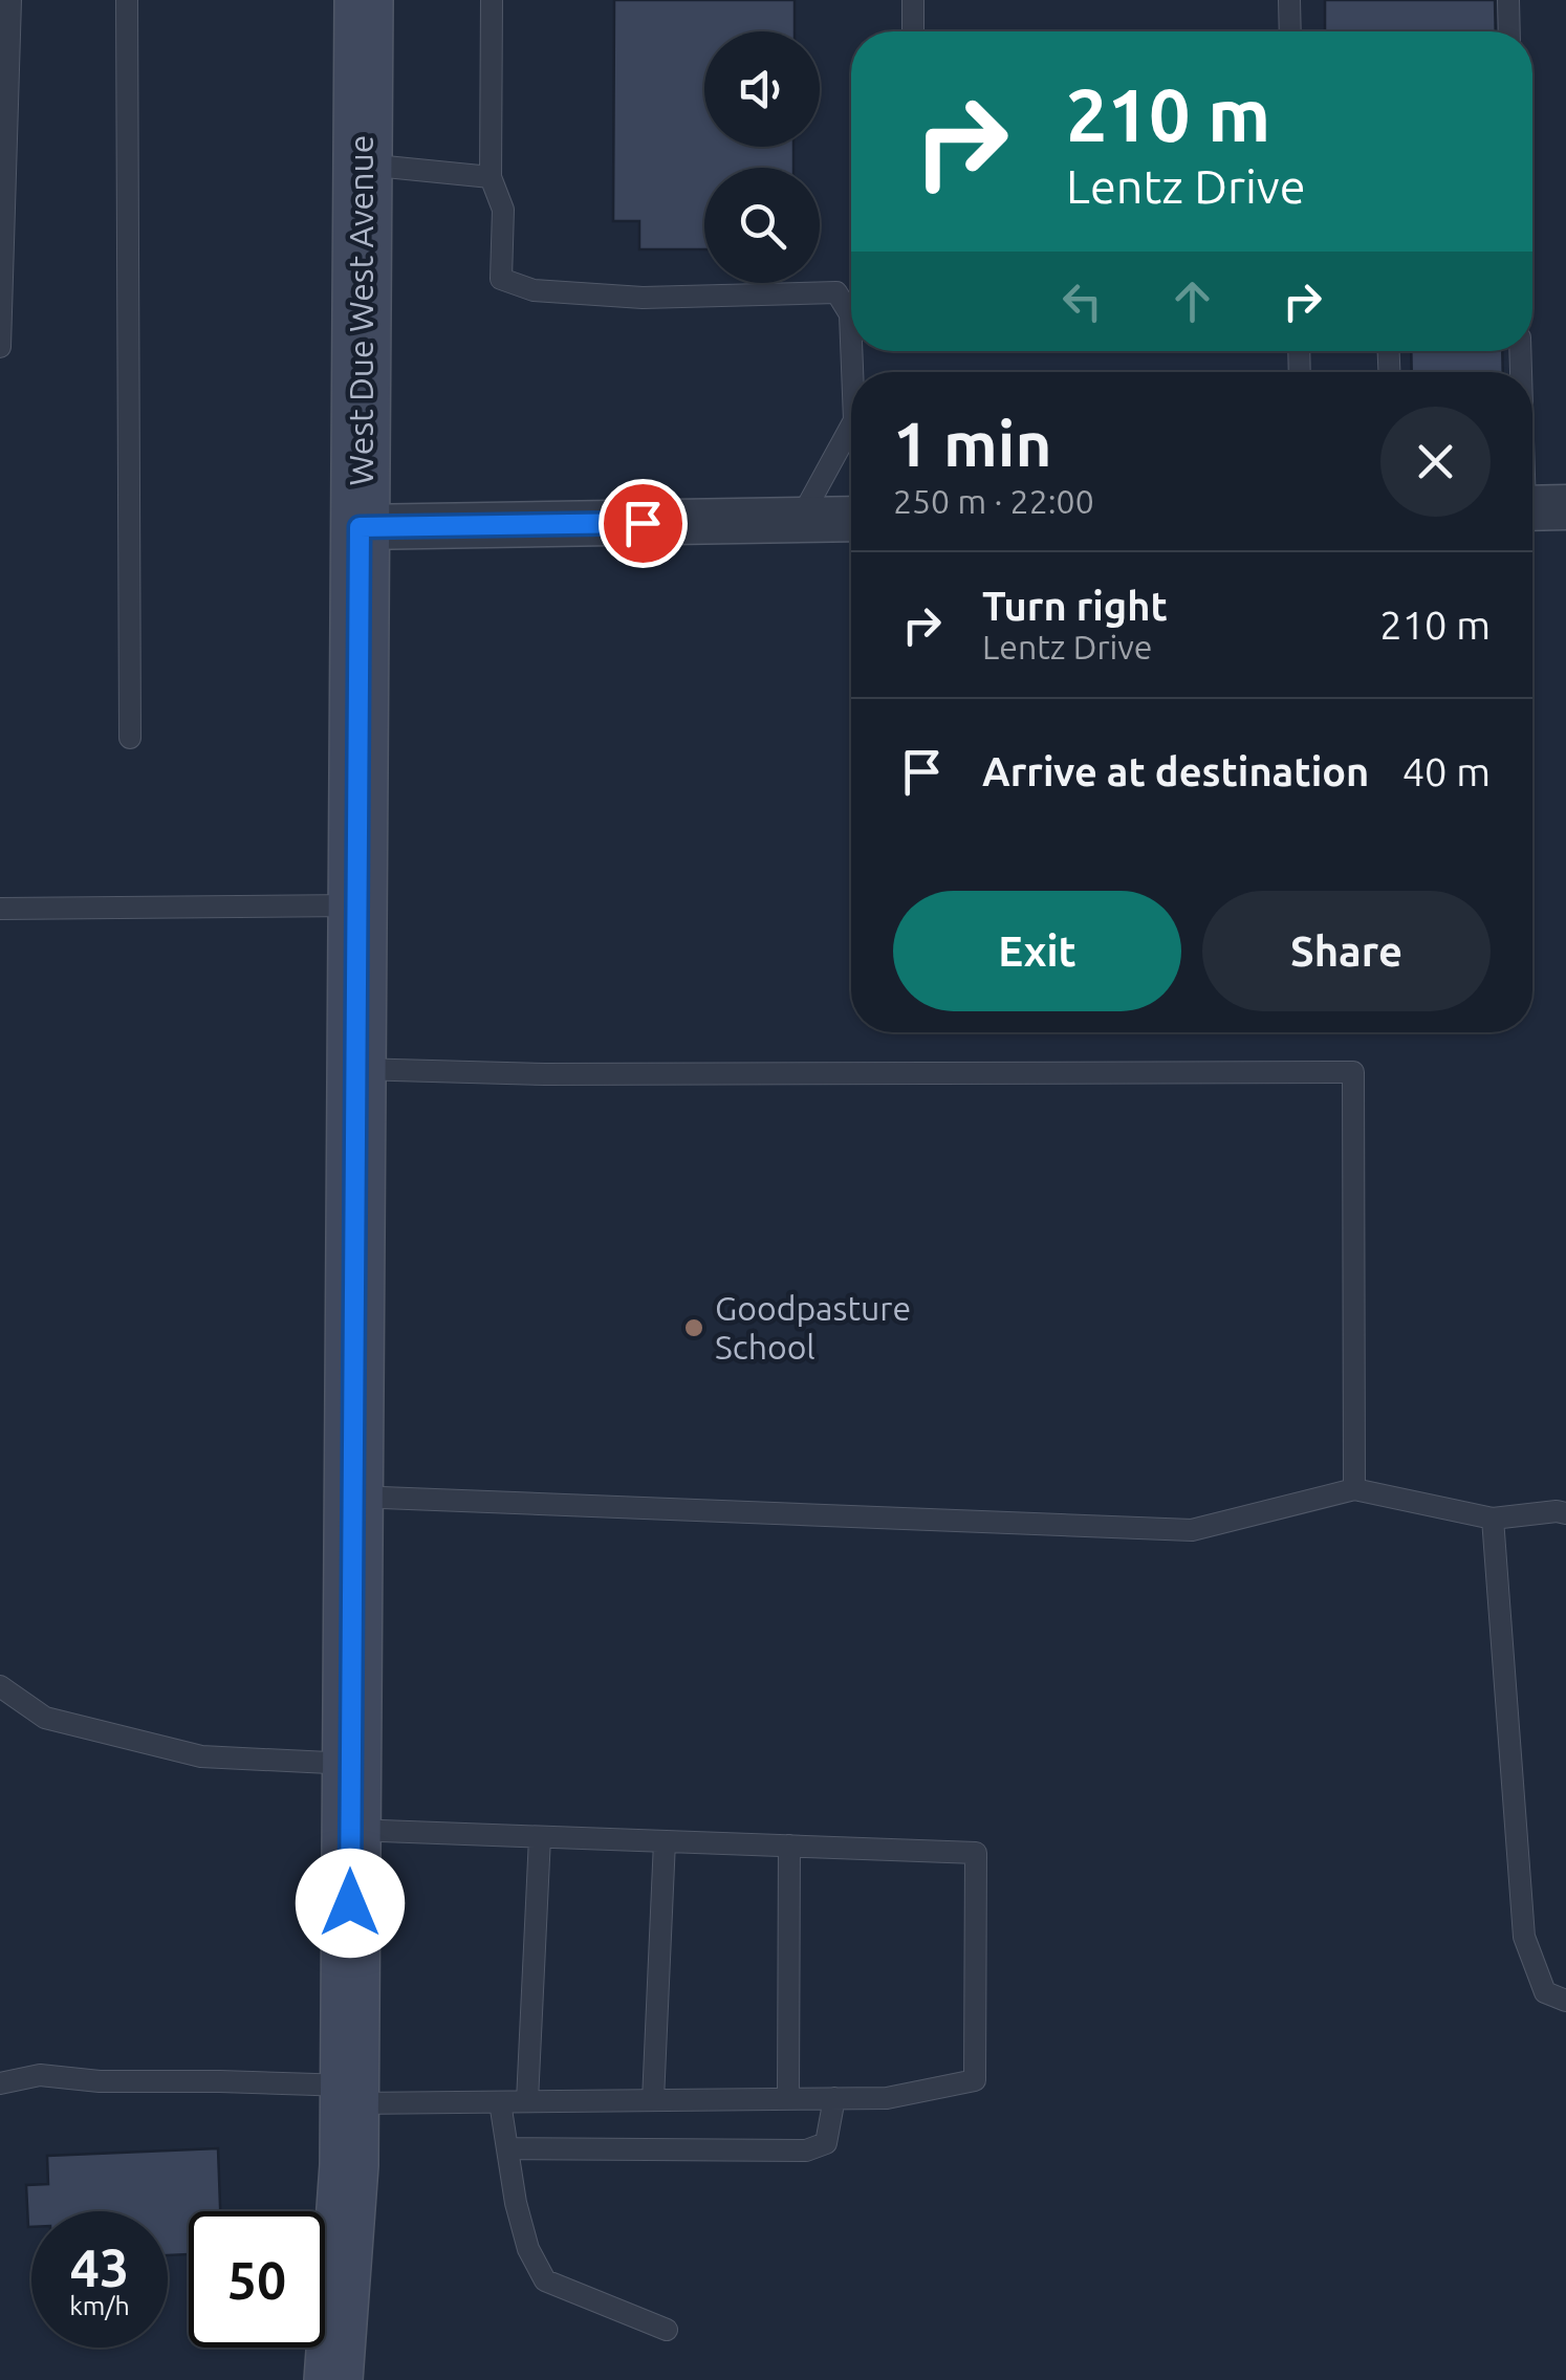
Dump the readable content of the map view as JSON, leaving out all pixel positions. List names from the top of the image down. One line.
{"streets":{"main road":["West Due West Avenue"]},"places":["Goodpasture School"],"page":{"turn":["210 m","Lentz Drive"],"heading":["1 min","250 m · 22:00"],"list":[{"name":"Turn right","note":"Lentz Drive","value":"210 m"},{"name":"Arrive at destination","value":"40 m"}],"buttons":["Exit","Share"],"speed":"43 km/h","limit":"50"}}
